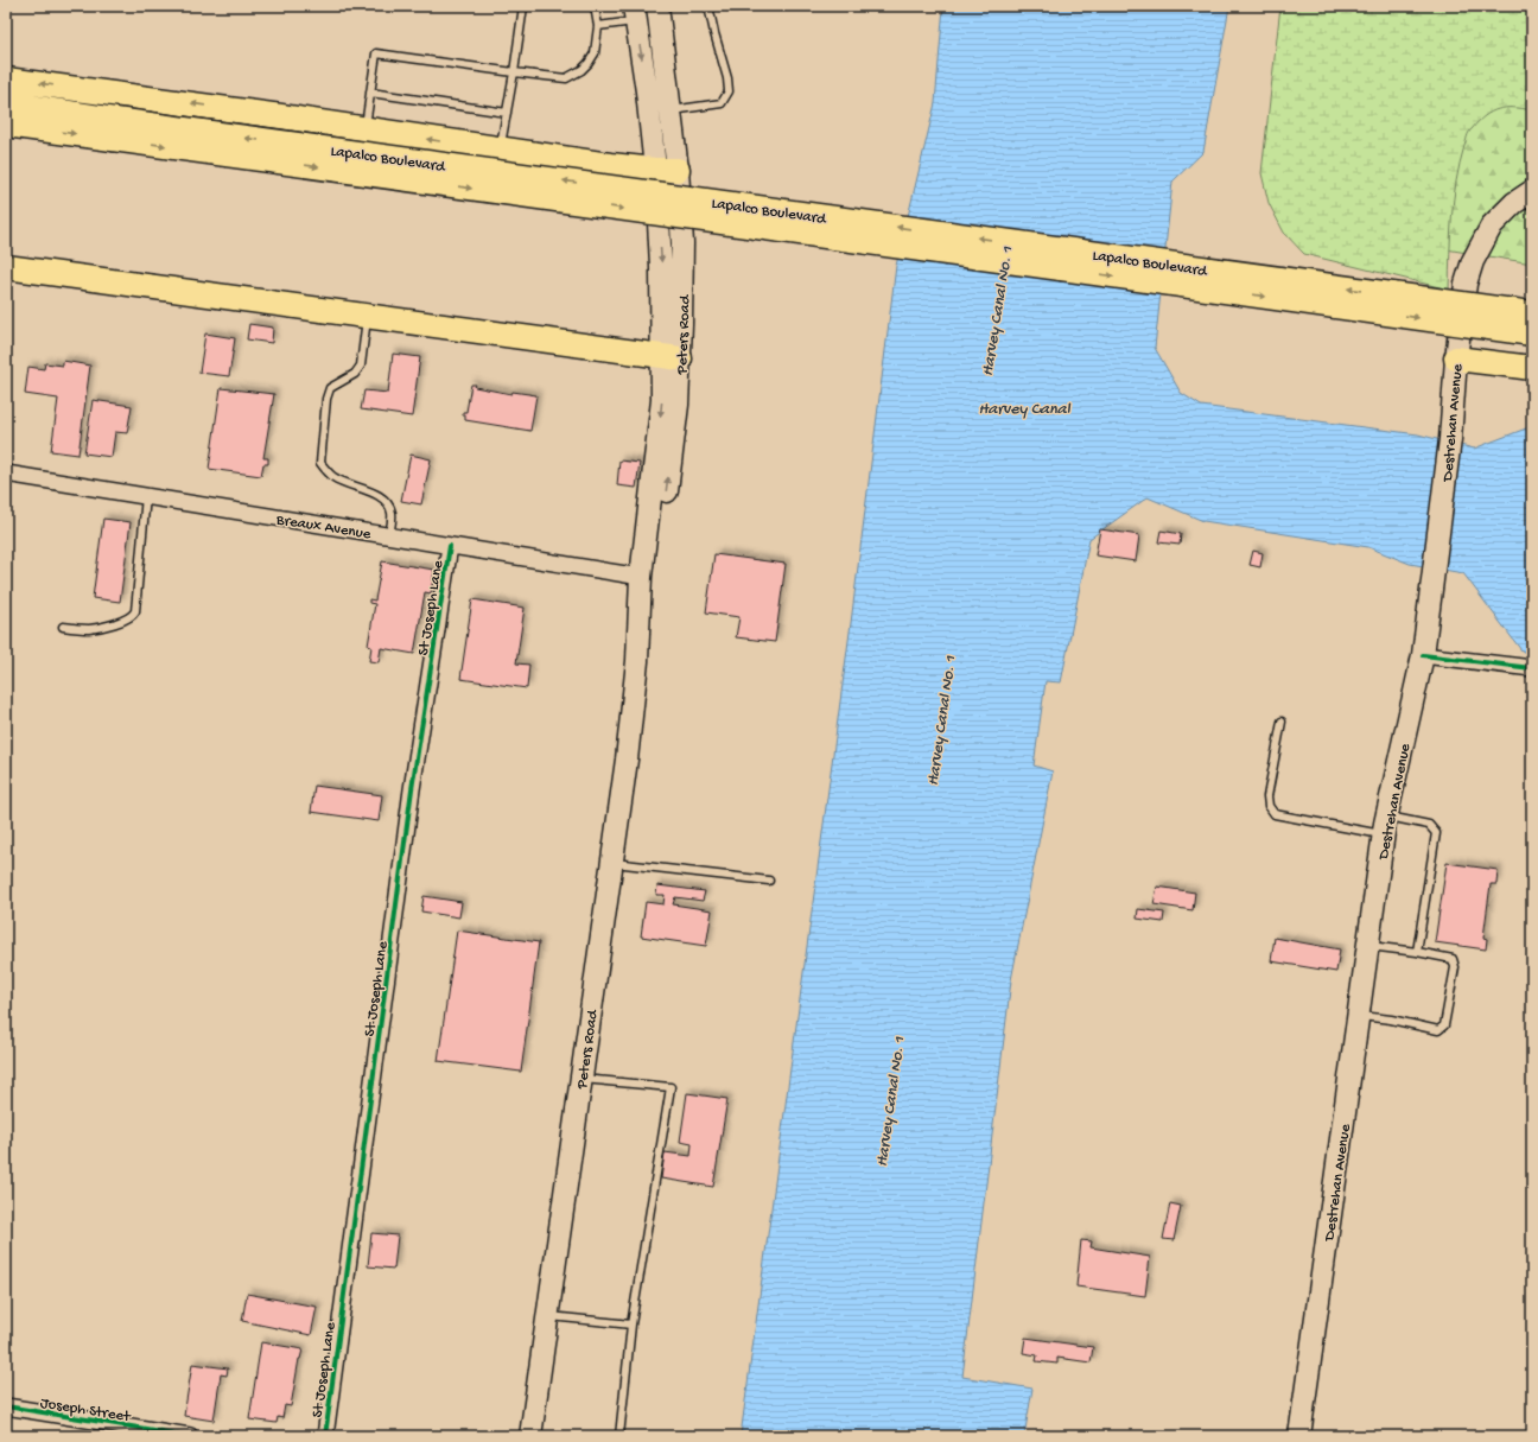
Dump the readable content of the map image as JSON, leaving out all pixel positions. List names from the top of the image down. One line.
{"streets":{"main road":["Lapalco Boulevard","Peters Road","Destrehan Avenue"],"street":["Breaux Avenue","St Joseph Lane","Joseph Street"]},"crossings":[["Peters Road","Breaux Avenue"],["Breaux Avenue","St Joseph Lane"]],"water":["Harvey Canal No. 1","Harvey Canal"]}
